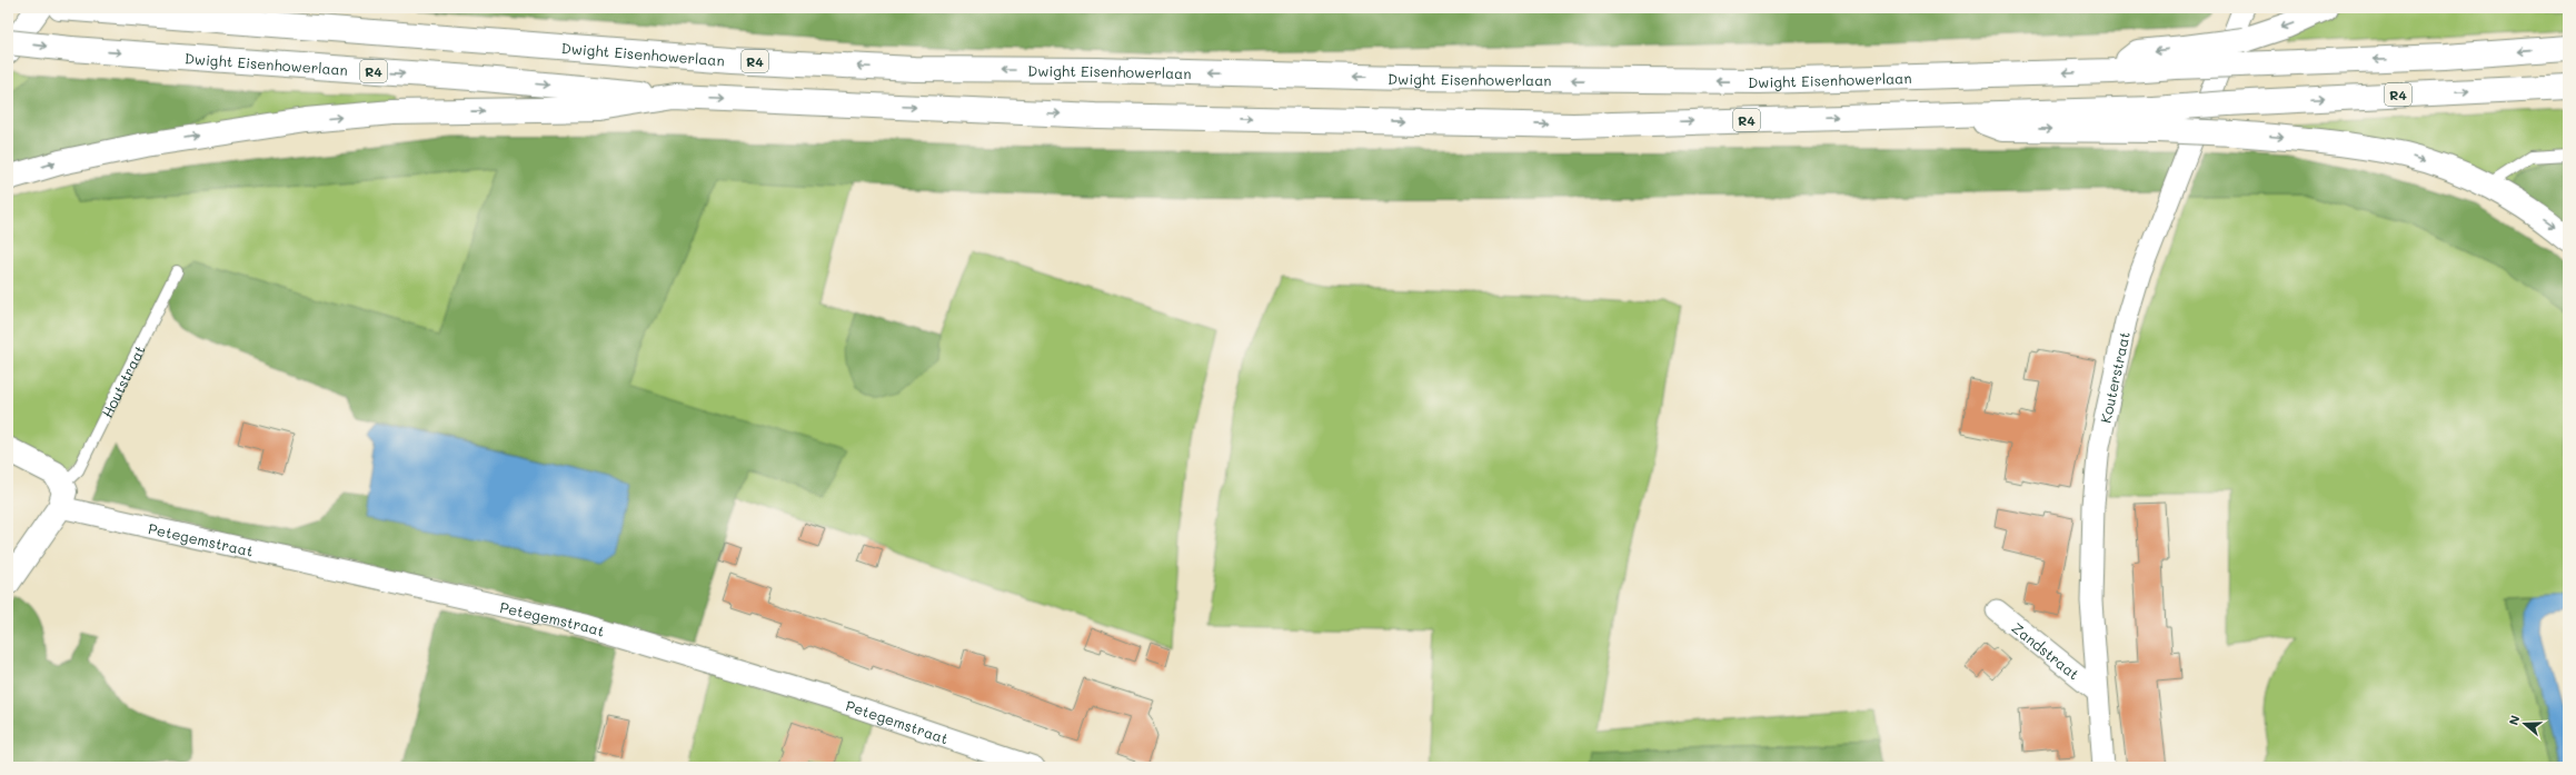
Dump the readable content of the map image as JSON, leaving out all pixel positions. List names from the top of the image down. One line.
{"streets":{"main road":["Dwight Eisenhowerlaan","R4","Houtstraat"],"street":["Kouterstraat","Petegemstraat","Zandstraat"]},"crossings":[["Dwight Eisenhowerlaan","R4"],["Kouterstraat","Zandstraat"],["Houtstraat","Petegemstraat"]],"north":"left"}
